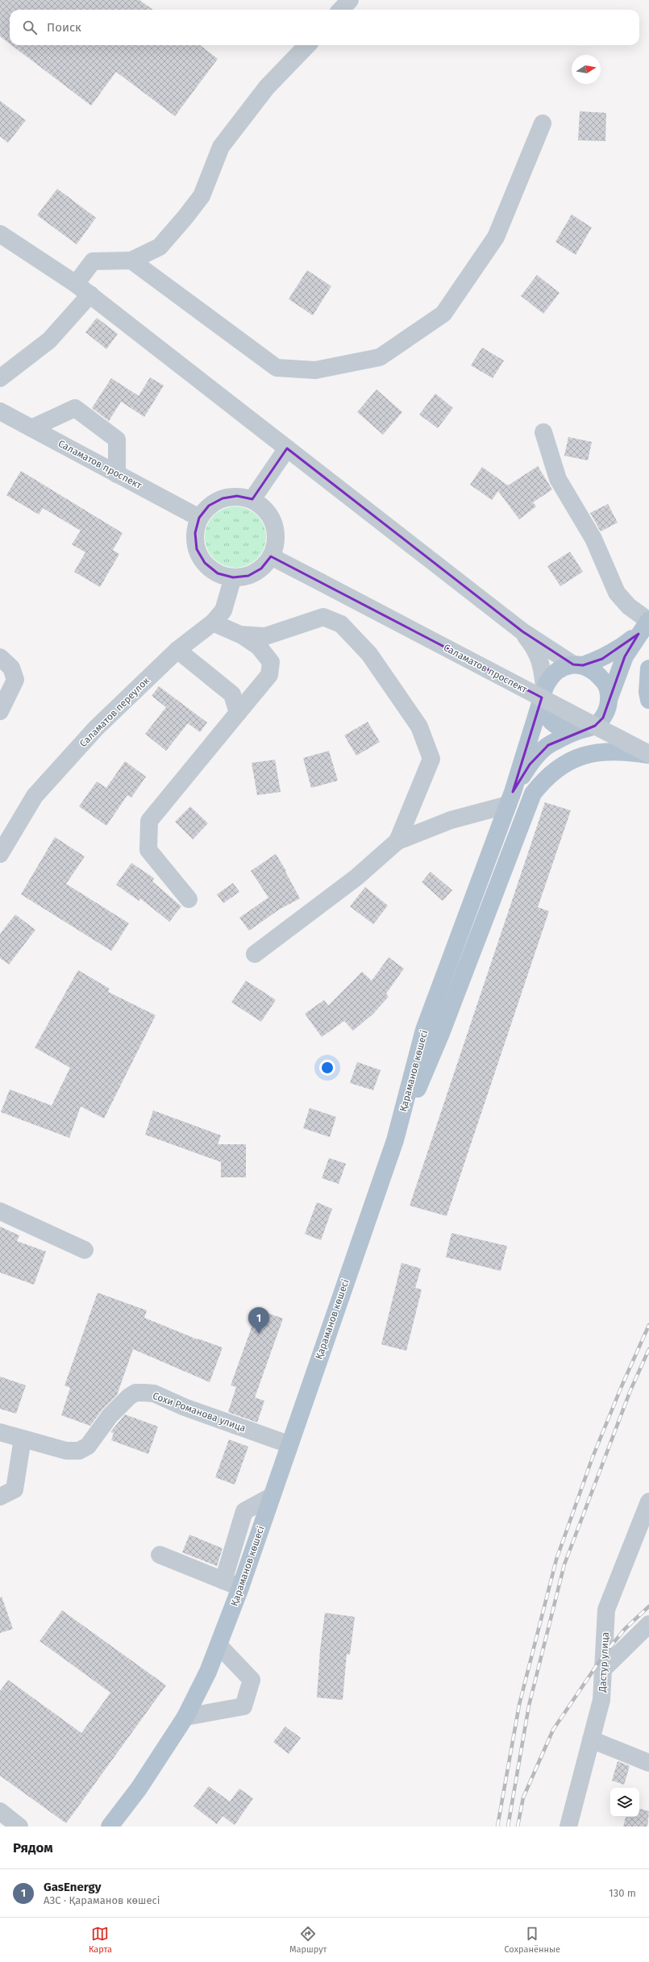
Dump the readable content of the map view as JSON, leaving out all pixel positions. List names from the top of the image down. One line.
{"streets":{"main road":["Қараманов көшесі"],"street":["Саламатов проспект","Саламатов переулок","Сохи Романова улица","Дастур улица"]},"crossings":[["Саламатов проспект","Саламатов переулок"],["Қараманов көшесі","Сохи Романова улица"]],"north":"right","page":{"search":"Поиск","pins":"1","heading":"Рядом","list":[{"mark":"1","name":"GasEnergy","note":"АЗС · Қараманов көшесі","value":"130 m"}],"nav":["Карта","Маршрут","Сохранённые"]}}
